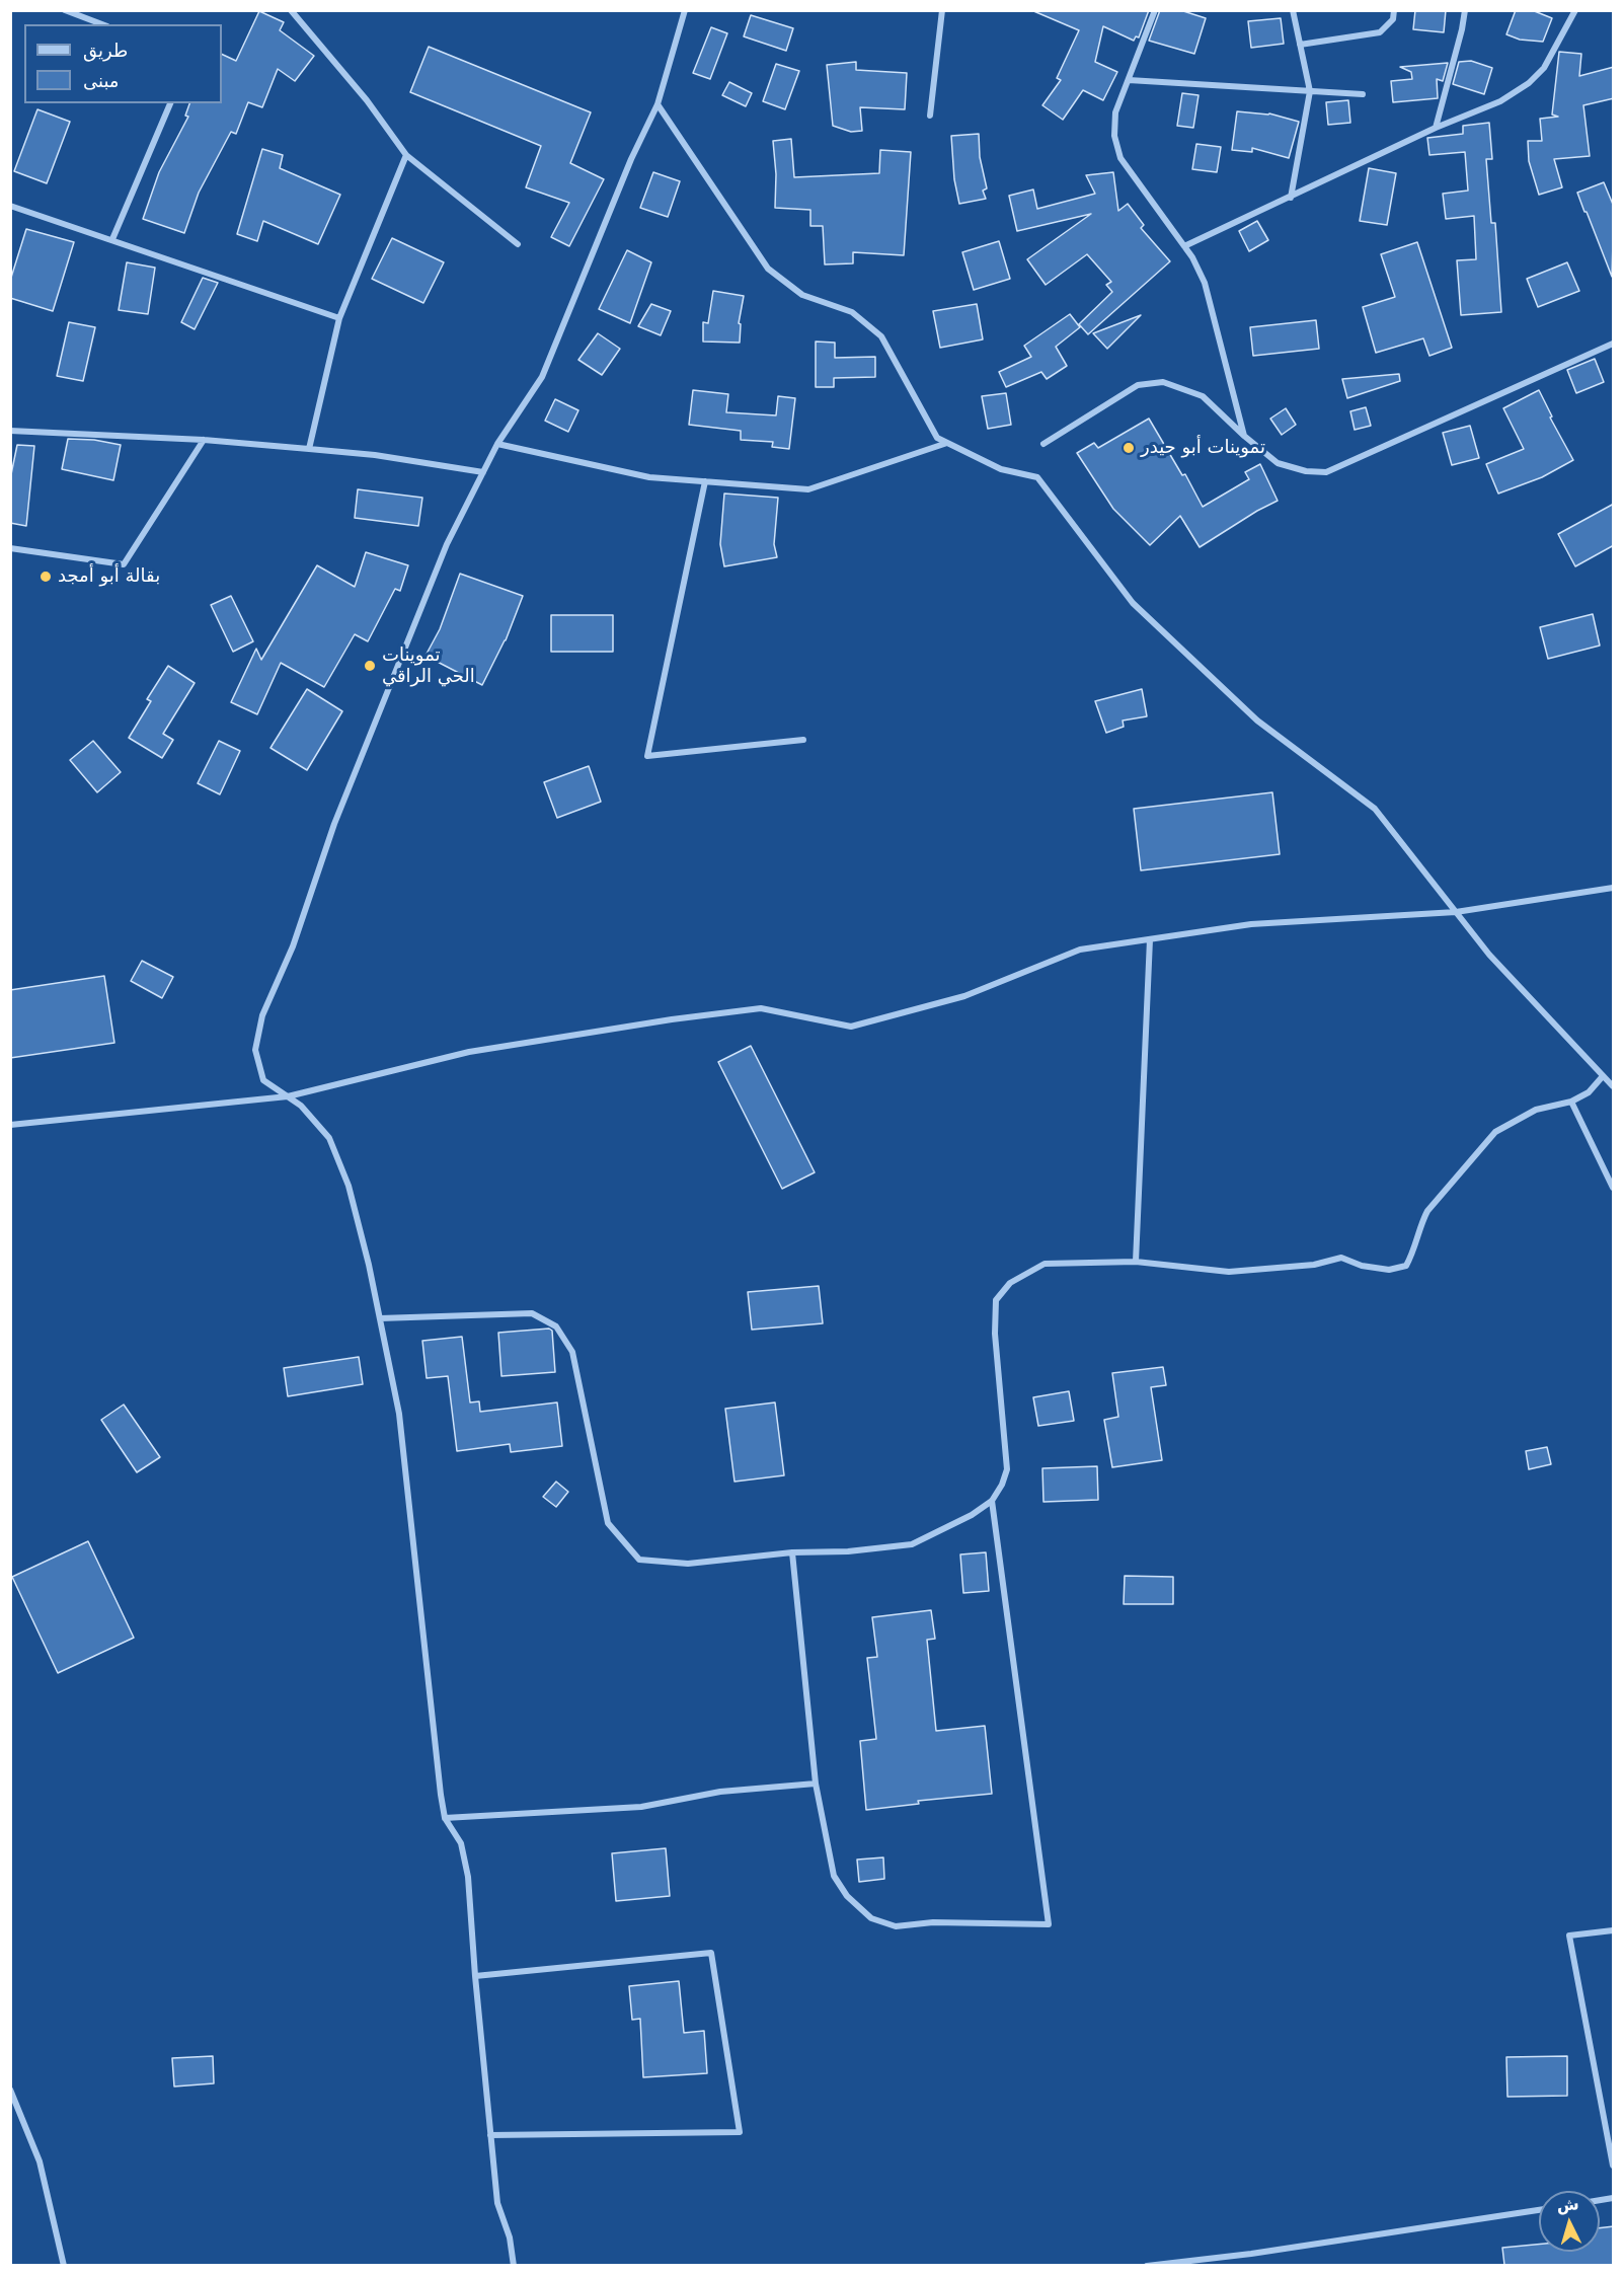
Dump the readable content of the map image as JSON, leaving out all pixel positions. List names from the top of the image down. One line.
{"places":["تموينات أبو حيدر","بقالة أبو أمجد","تموينات الحي الراقي"],"legend":["طريق","مبنى"],"north":"top"}
